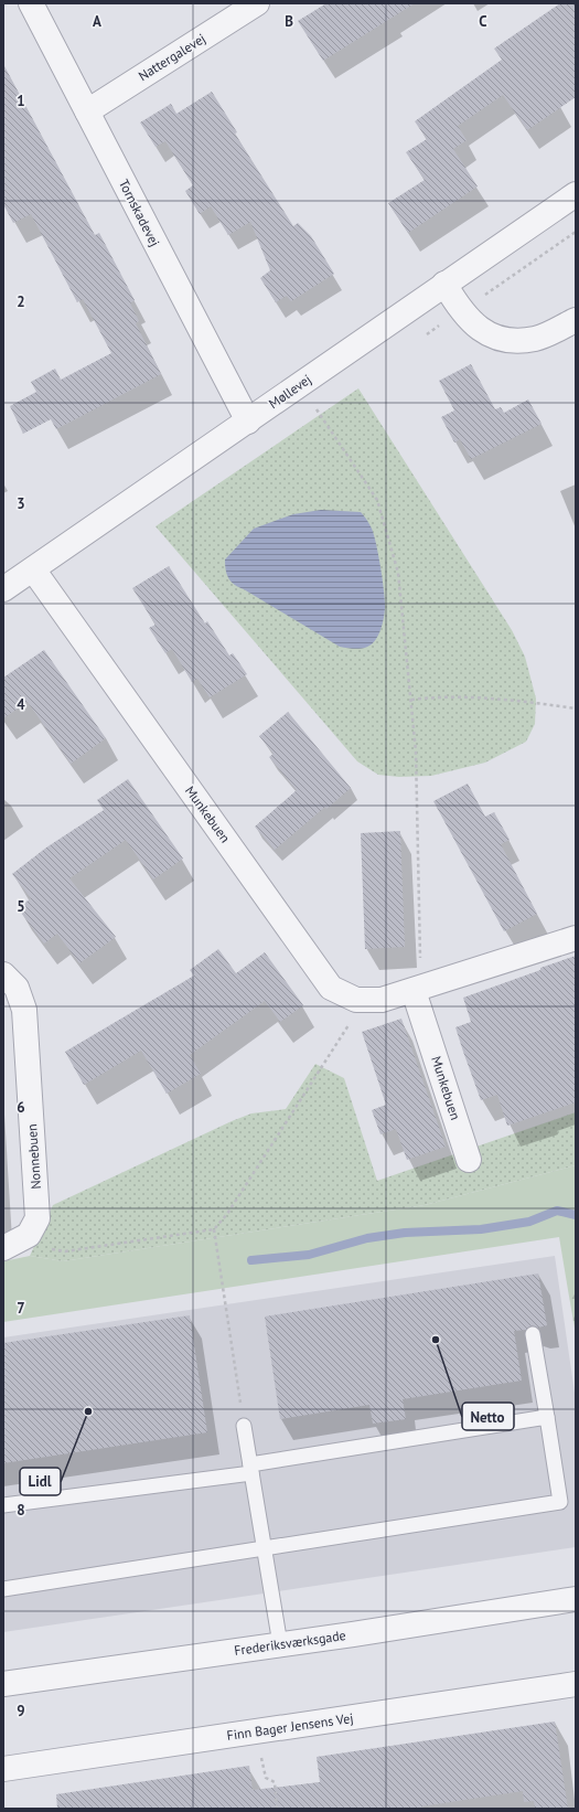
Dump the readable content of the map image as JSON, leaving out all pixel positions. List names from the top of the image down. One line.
{"streets":{"street":["Nattergalevej","Tornskadevej","Møllevej","Munkebuen","Nonnebuen","Frederiksværksgade","Finn Bager Jensens Vej"]},"crossings":[["Nattergalevej","Tornskadevej"],["Tornskadevej","Møllevej"],["Møllevej","Munkebuen"]],"places":["Netto","Lidl"],"grid":{"columns":["A","B","C"],"rows":["1","2","3","4","5","6","7","8","9"]}}
